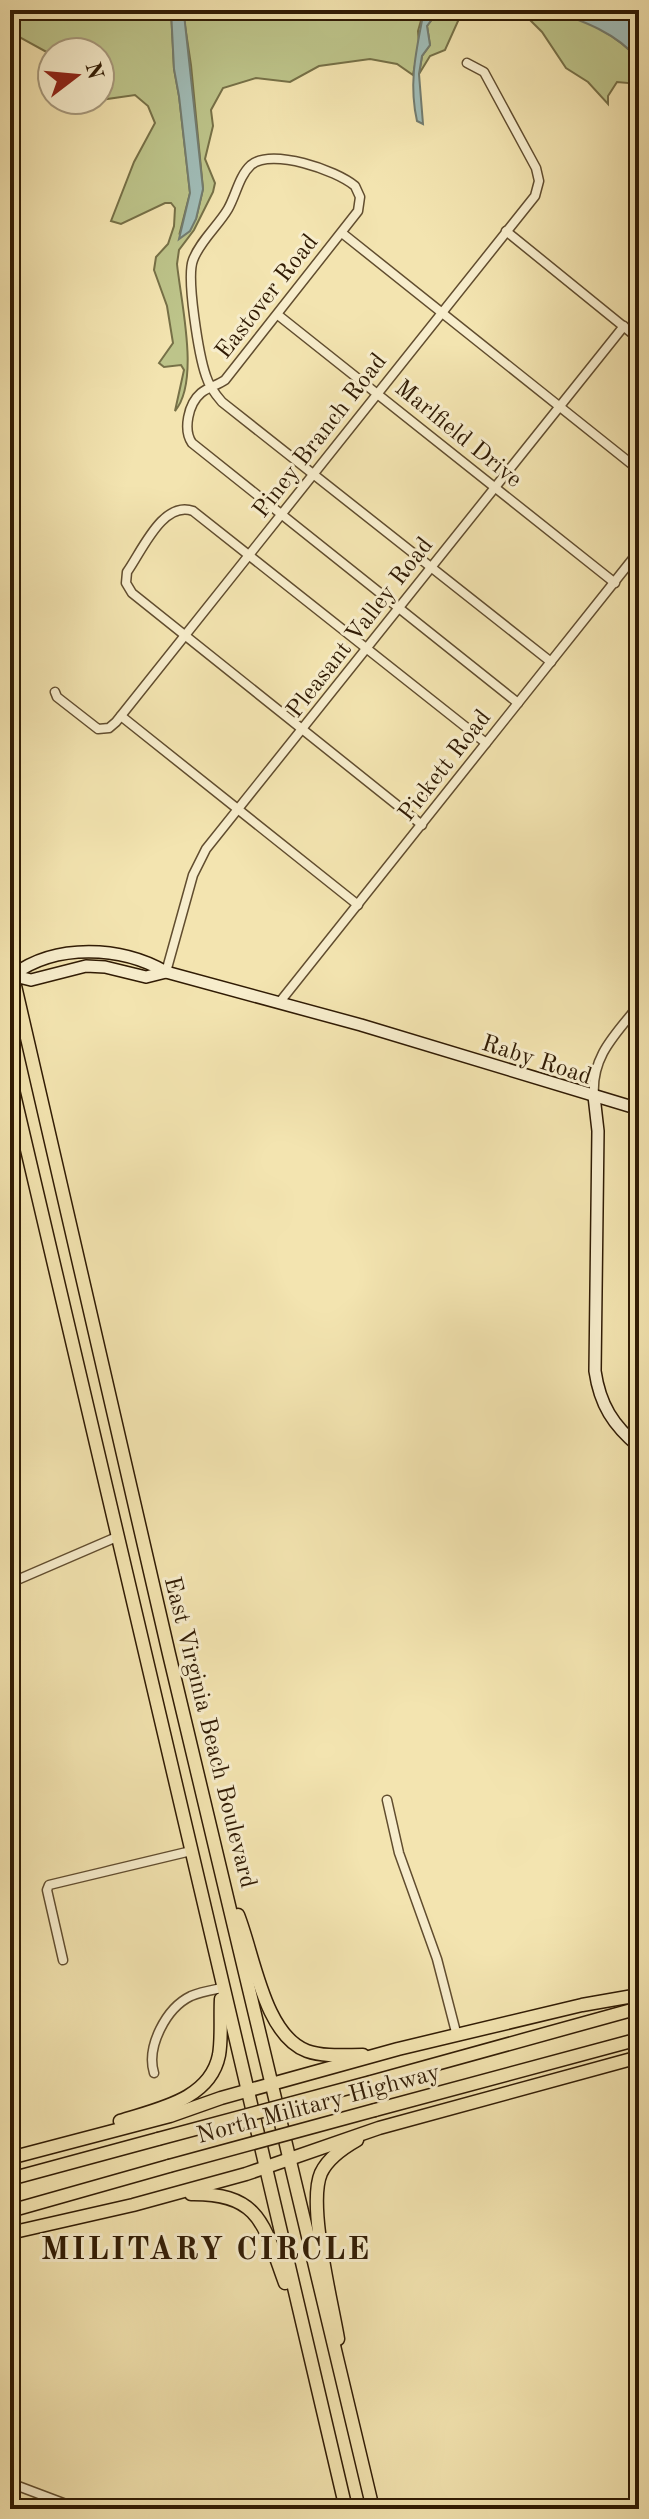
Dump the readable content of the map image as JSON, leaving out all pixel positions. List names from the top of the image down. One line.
{"streets":{"main road":["East Virginia Beach Boulevard","North Military Highway"],"street":["Eastover Road","Marlfield Drive","Piney Branch Road","Pleasant Valley Road","Pickett Road","Raby Road"]},"crossings":[["Eastover Road","Marlfield Drive"],["Eastover Road","Piney Branch Road"],["Marlfield Drive","Piney Branch Road"],["Marlfield Drive","Pleasant Valley Road"],["Marlfield Drive","Pickett Road"],["Pleasant Valley Road","Raby Road"],["Pickett Road","Raby Road"],["Raby Road","East Virginia Beach Boulevard"]],"districts":["MILITARY CIRCLE"],"north":"right"}
